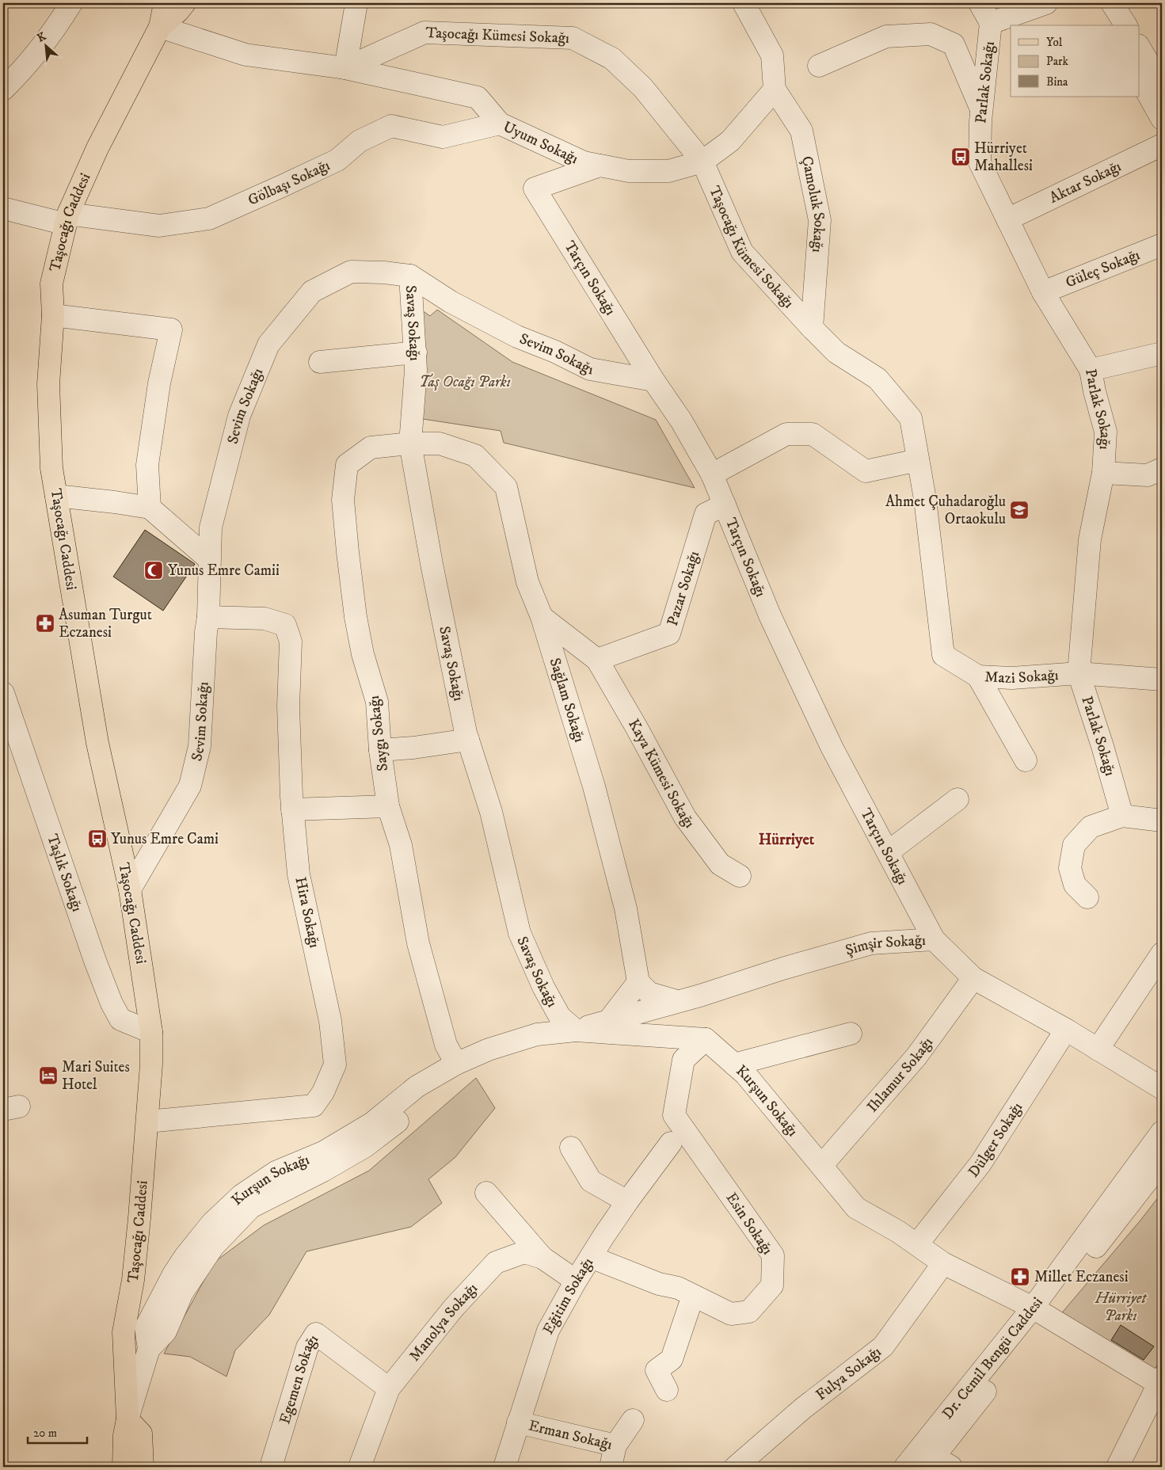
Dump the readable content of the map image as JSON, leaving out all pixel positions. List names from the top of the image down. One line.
{"streets":{"main road":["Taşocağı Caddesi"],"street":["Taşocağı Kümesi Sokağı","Parlak Sokağı","Uyum Sokağı","Gölbaşı Sokağı","Aktar Sokağı","Çamoluk Sokağı","Güleç Sokağı","Tarçın Sokağı","Savaş Sokağı","Sevim Sokağı","Pazar Sokağı","Mazi Sokağı","Sağlam Sokağı","Saygı Sokağı","Kaya Kümesi Sokağı","Taşlık Sokağı","Hira Sokağı","Şimşir Sokağı","Ihlamur Sokağı","Kurşun Sokağı","Dülger Sokağı","Esin Sokağı","Eğitim Sokağı","Manolya Sokağı","Dr. Cemil Bengü Caddesi","Fulya Sokağı","Egemen Sokağı","Erman Sokağı"]},"crossings":[["Taşocağı Kümesi Sokağı","Uyum Sokağı"],["Taşocağı Kümesi Sokağı","Çamoluk Sokağı"],["Taşocağı Kümesi Sokağı","Mazi Sokağı"],["Parlak Sokağı","Aktar Sokağı"],["Parlak Sokağı","Güleç Sokağı"],["Parlak Sokağı","Mazi Sokağı"],["Uyum Sokağı","Gölbaşı Sokağı"],["Uyum Sokağı","Tarçın Sokağı"],["Gölbaşı Sokağı","Taşocağı Caddesi"],["Taşocağı Caddesi","Sevim Sokağı"],["Taşocağı Caddesi","Taşlık Sokağı"],["Taşocağı Caddesi","Hira Sokağı"],["Taşocağı Caddesi","Kurşun Sokağı"],["Tarçın Sokağı","Sevim Sokağı"],["Tarçın Sokağı","Pazar Sokağı"],["Tarçın Sokağı","Şimşir Sokağı"],["Savaş Sokağı","Sevim Sokağı"],["Savaş Sokağı","Sağlam Sokağı"],["Savaş Sokağı","Saygı Sokağı"],["Savaş Sokağı","Şimşir Sokağı"],["Savaş Sokağı","Kurşun Sokağı"],["Sevim Sokağı","Hira Sokağı"],["Pazar Sokağı","Kaya Kümesi Sokağı"],["Sağlam Sokağı","Saygı Sokağı"],["Saygı Sokağı","Kurşun Sokağı"],["Şimşir Sokağı","Ihlamur Sokağı"],["Şimşir Sokağı","Kurşun Sokağı"],["Şimşir Sokağı","Dülger Sokağı"],["Ihlamur Sokağı","Kurşun Sokağı"],["Kurşun Sokağı","Dülger Sokağı"],["Kurşun Sokağı","Esin Sokağı"],["Kurşun Sokağı","Dr. Cemil Bengü Caddesi"],["Kurşun Sokağı","Fulya Sokağı"],["Esin Sokağı","Eğitim Sokağı"],["Eğitim Sokağı","Manolya Sokağı"],["Eğitim Sokağı","Erman Sokağı"],["Manolya Sokağı","Egemen Sokağı"]],"districts":["Hürriyet"],"parks":["Taş Ocağı Parkı","Hürriyet Parkı"],"places":{"bus stop":["Hürriyet Mahallesi","Yunus Emre Cami"],"school or university":["Ahmet Çuhadaroğlu Ortaokulu"],"mosque":["Yunus Emre Camii"],"pharmacy":["Asuman Turgut Eczanesi","Millet Eczanesi"],"hotel":["Mari Suites Hotel"]},"legend":["Yol","Park","Bina"],"scale_bar":"20 m","north":"top left"}
